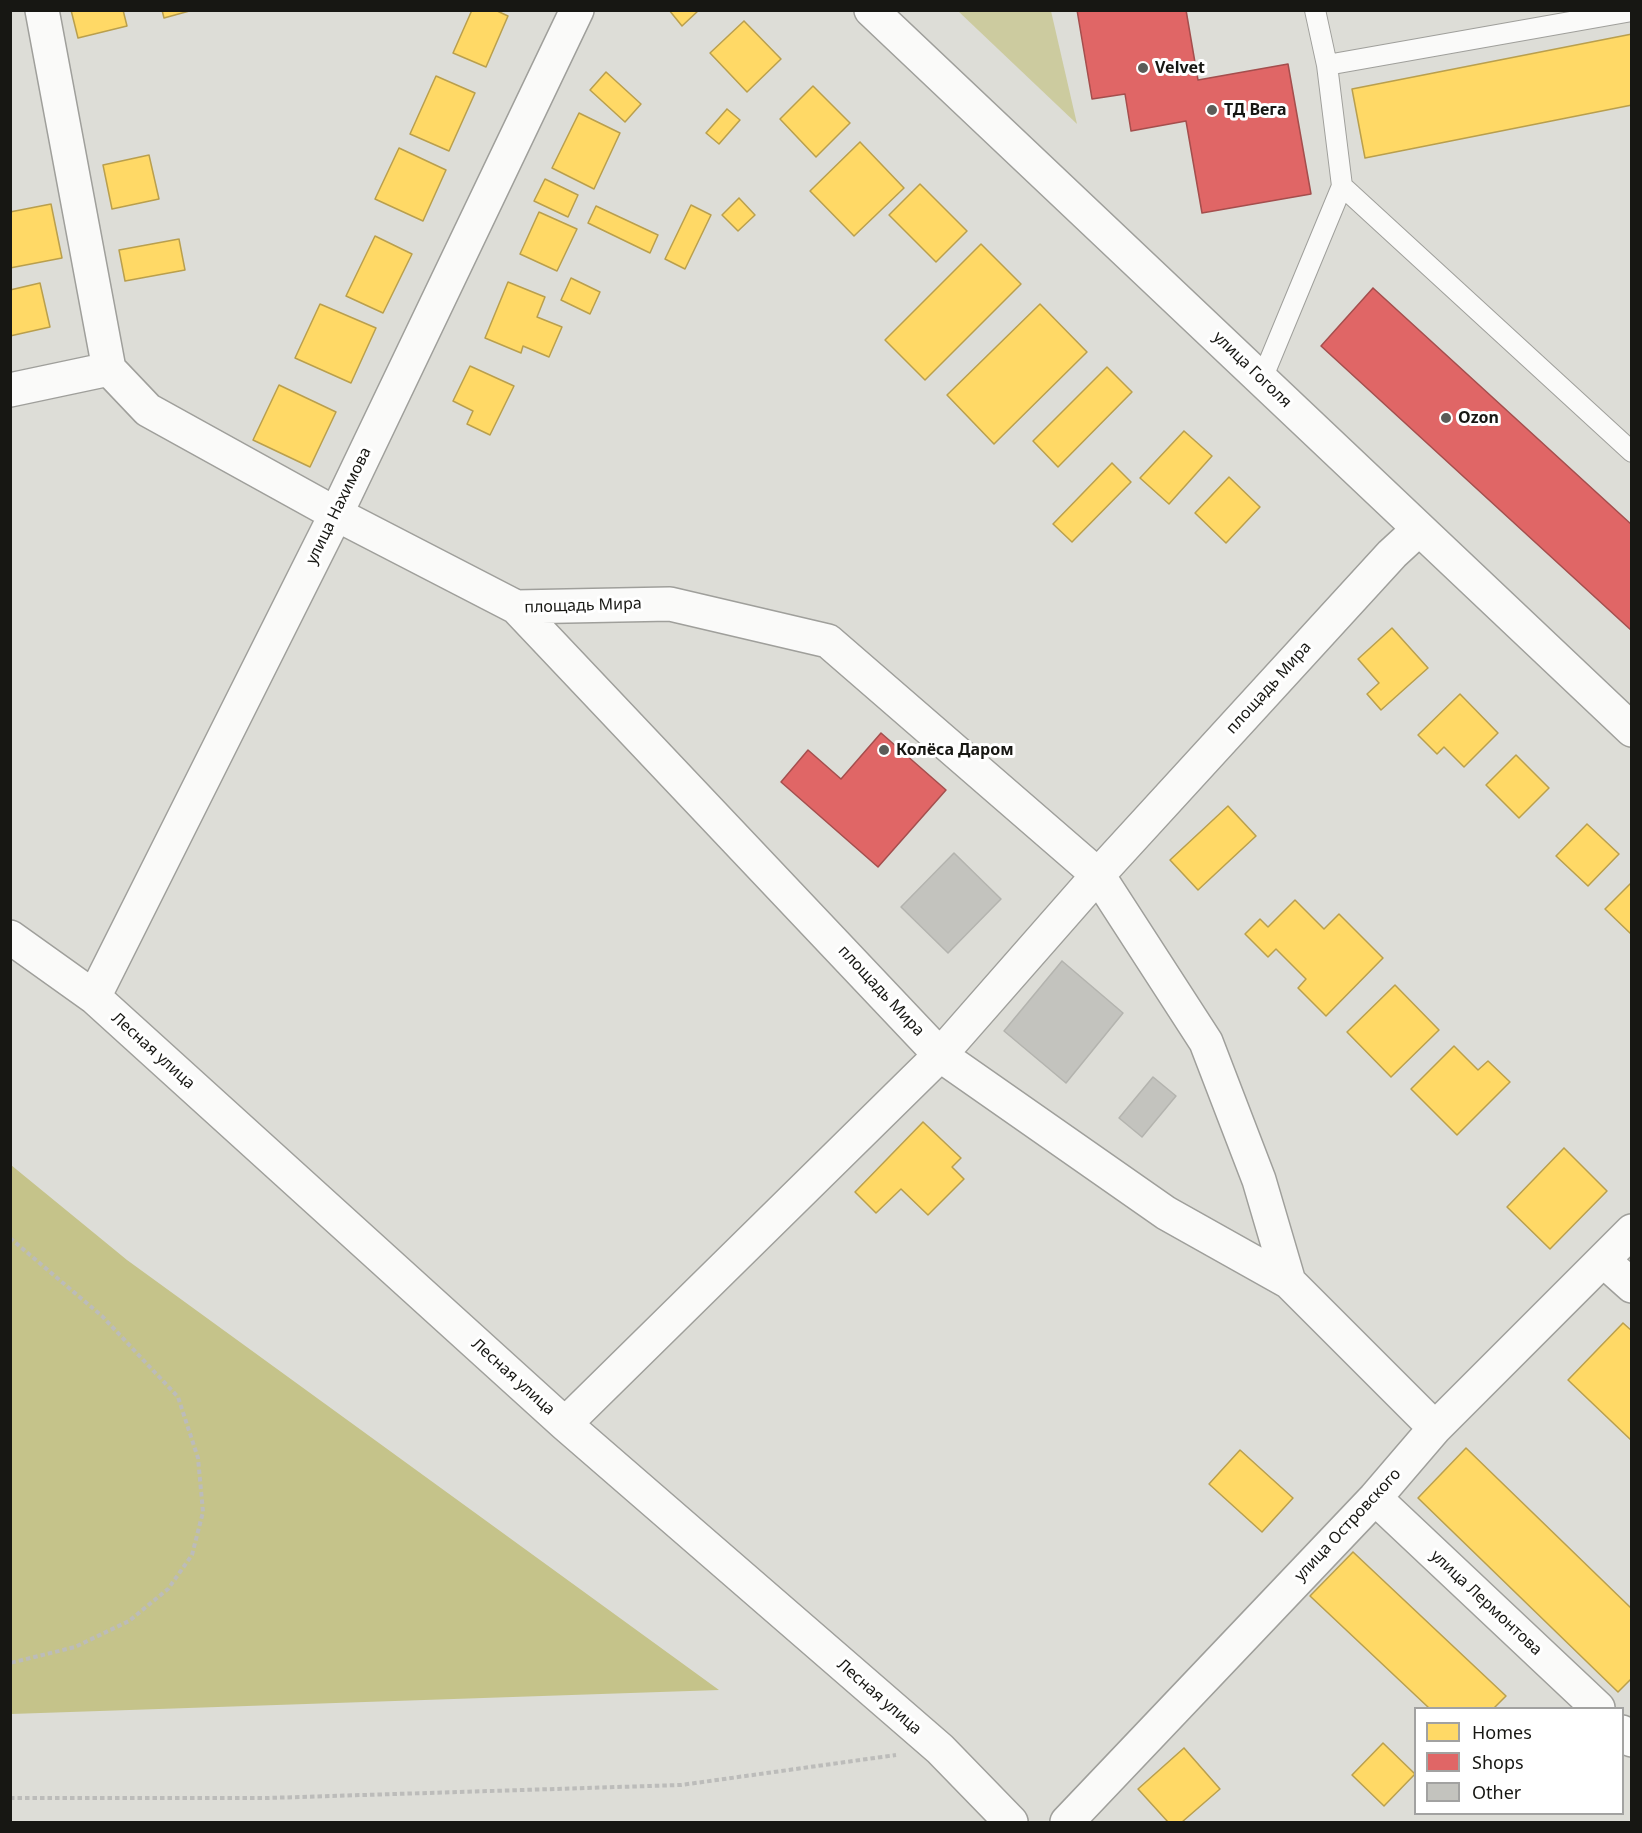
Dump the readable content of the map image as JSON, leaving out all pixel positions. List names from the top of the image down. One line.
{"streets":{"street":["улица Гоголя","улица Нахимова","площадь Мира","Лесная улица","улица Островского","улица Лермонтова"]},"crossings":[["улица Гоголя","площадь Мира"],["улица Нахимова","Лесная улица"],["площадь Мира","Лесная улица"],["улица Островского","улица Лермонтова"]],"places":["Velvet","ТД Вега","Ozon","Колёса Даром"],"legend":["Homes","Shops","Other"]}
